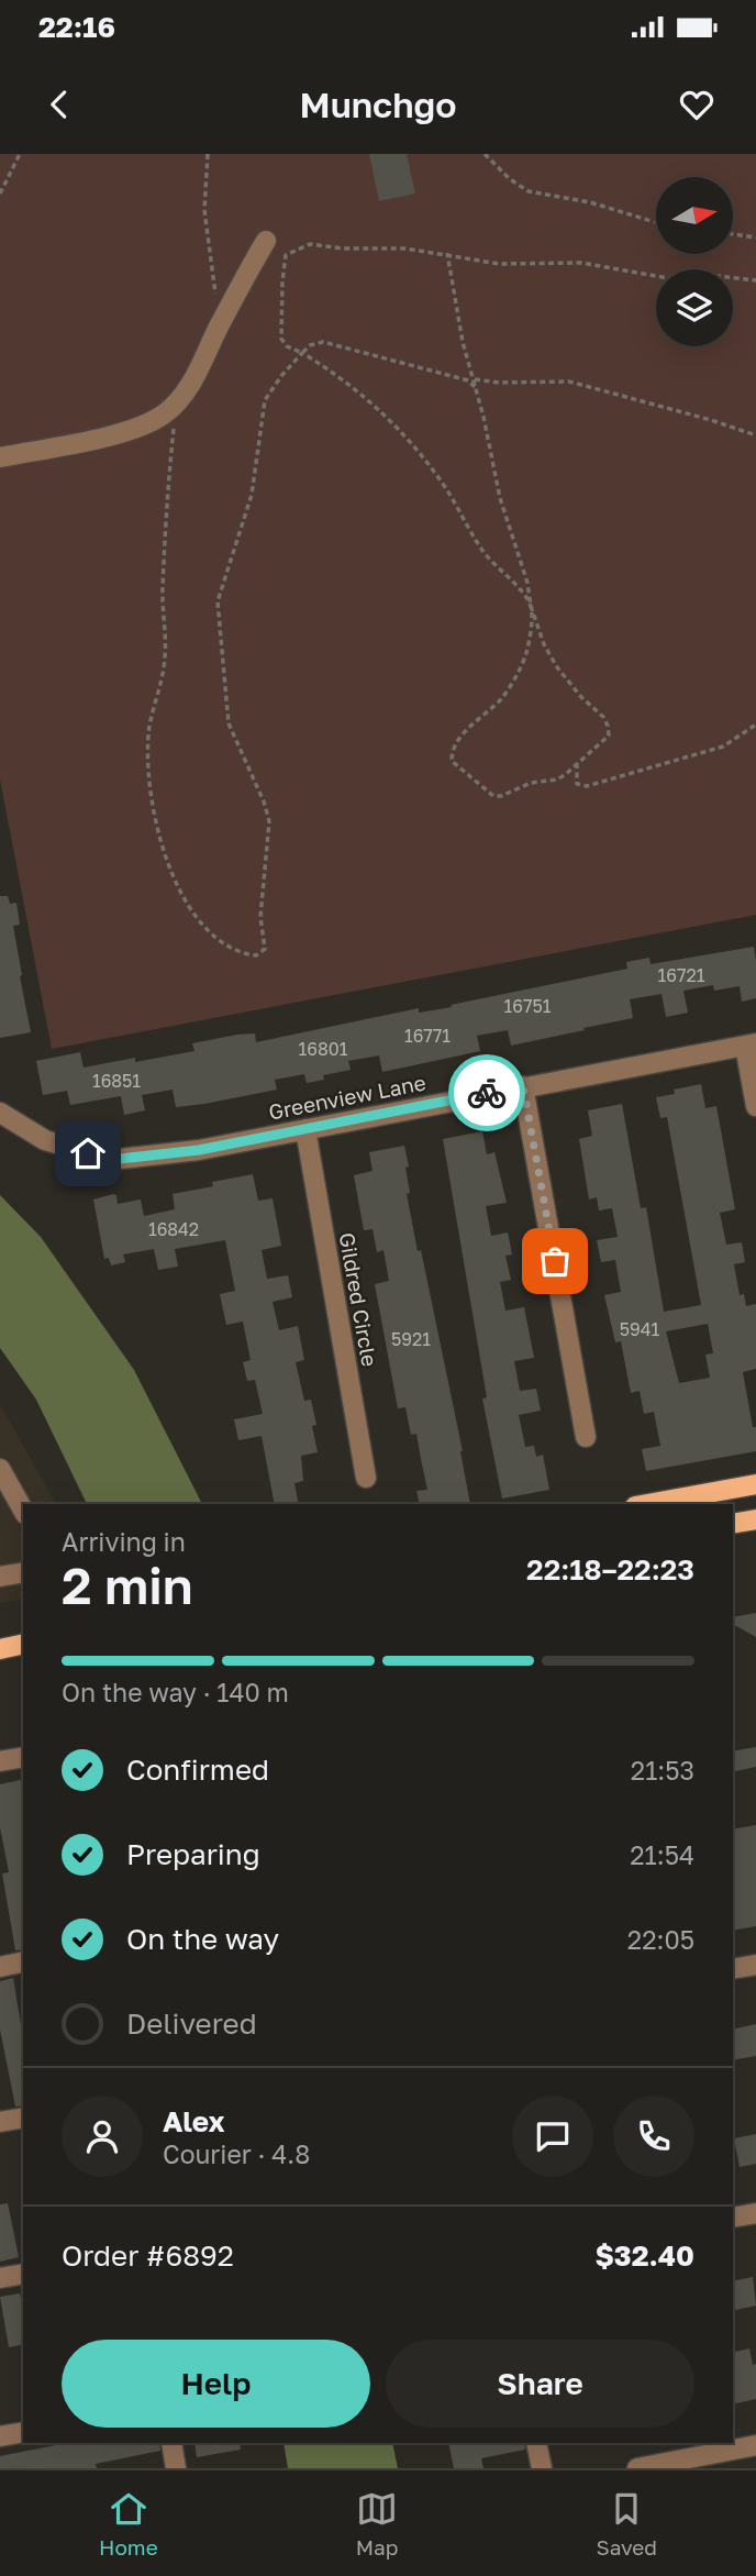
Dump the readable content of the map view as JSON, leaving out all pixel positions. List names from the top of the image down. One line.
{"streets":{"street":["Greenview Lane","Gildred Circle"]},"crossings":[["Greenview Lane","Gildred Circle"]],"house_numbers":["16721","16751","16771","16801","16851","16842","5941","5921"],"north":"right","page":{"status":"22:16","header":"Munchgo","heading":["2 min","Arriving in","22:18–22:23"],"panel":["Alex","Courier · 4.8","Order #6892","$32.40"],"bar":"On the way · 140 m","list":[["Confirmed","21:53"],["Preparing","21:54"],["On the way","22:05"],"Delivered"],"buttons":["Help","Share"],"tabs":["Home","Map","Saved"]}}
